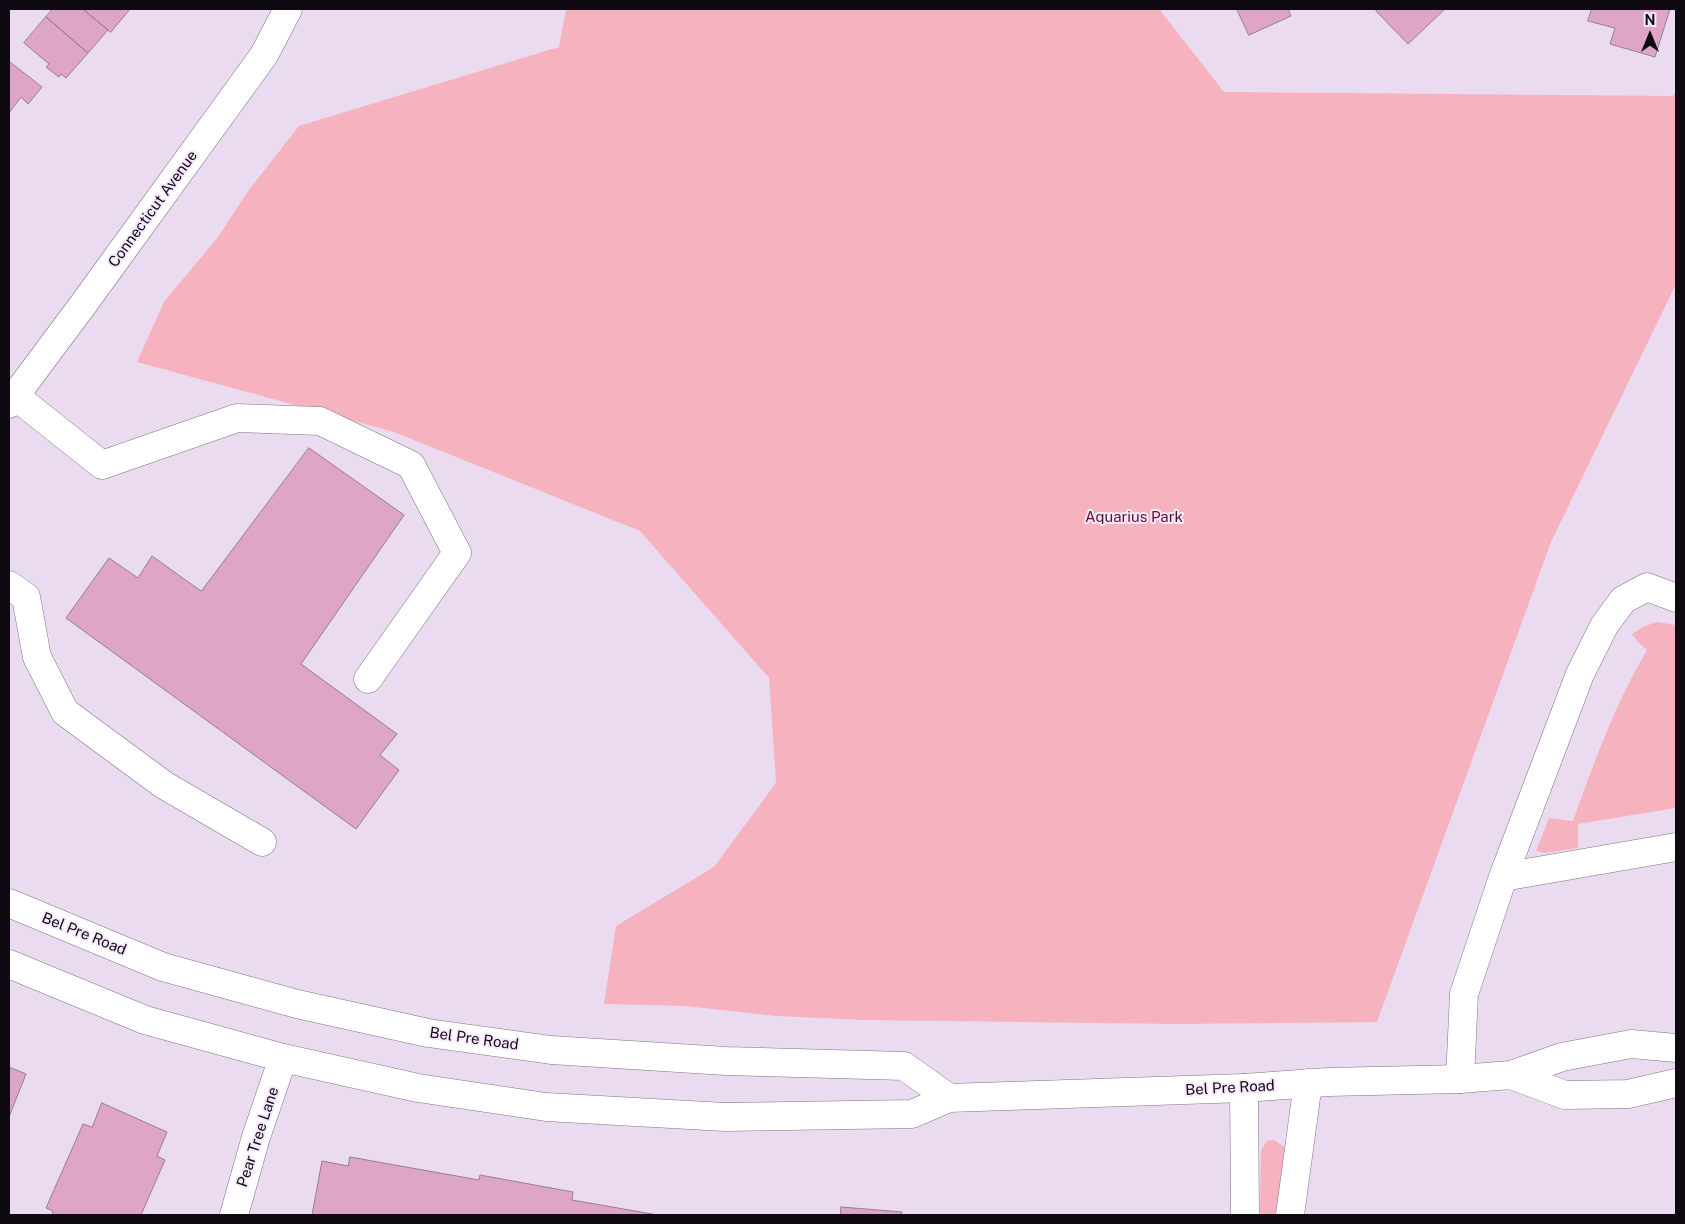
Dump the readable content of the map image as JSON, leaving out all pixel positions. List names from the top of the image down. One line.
{"streets":{"main road":["Connecticut Avenue","Bel Pre Road","Pear Tree Lane"]},"crossings":[["Bel Pre Road","Pear Tree Lane"]],"parks":["Aquarius Park"],"north":"top"}
